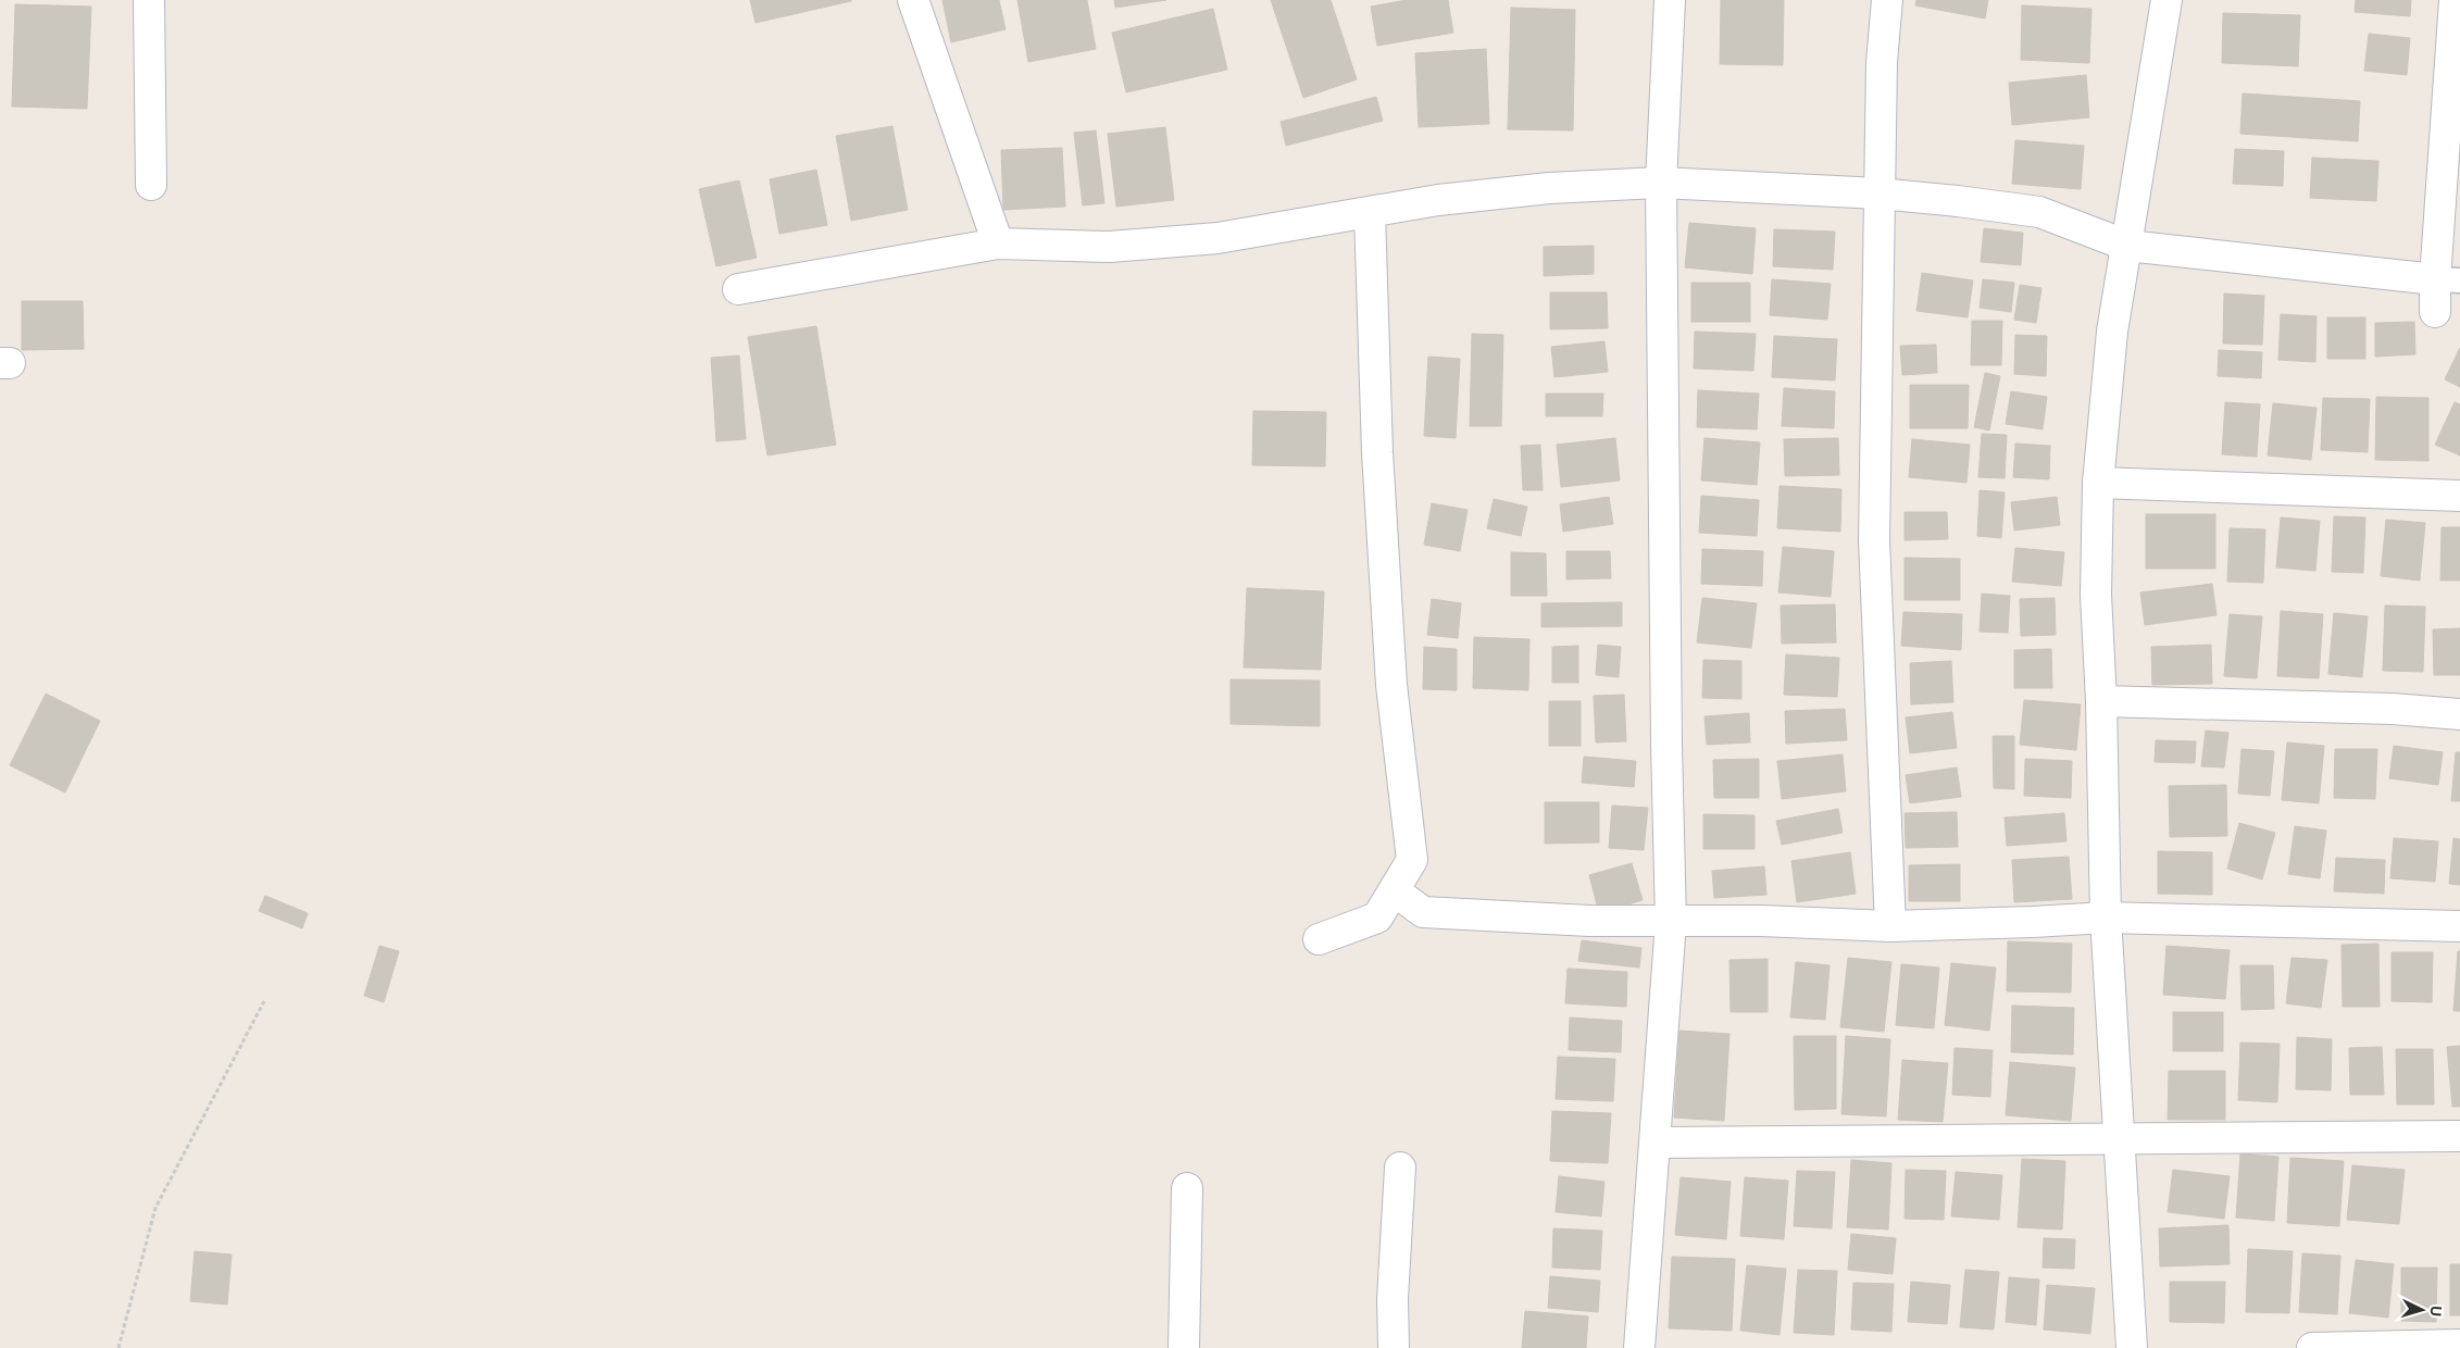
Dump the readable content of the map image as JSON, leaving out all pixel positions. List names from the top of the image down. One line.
{"north":"right"}
